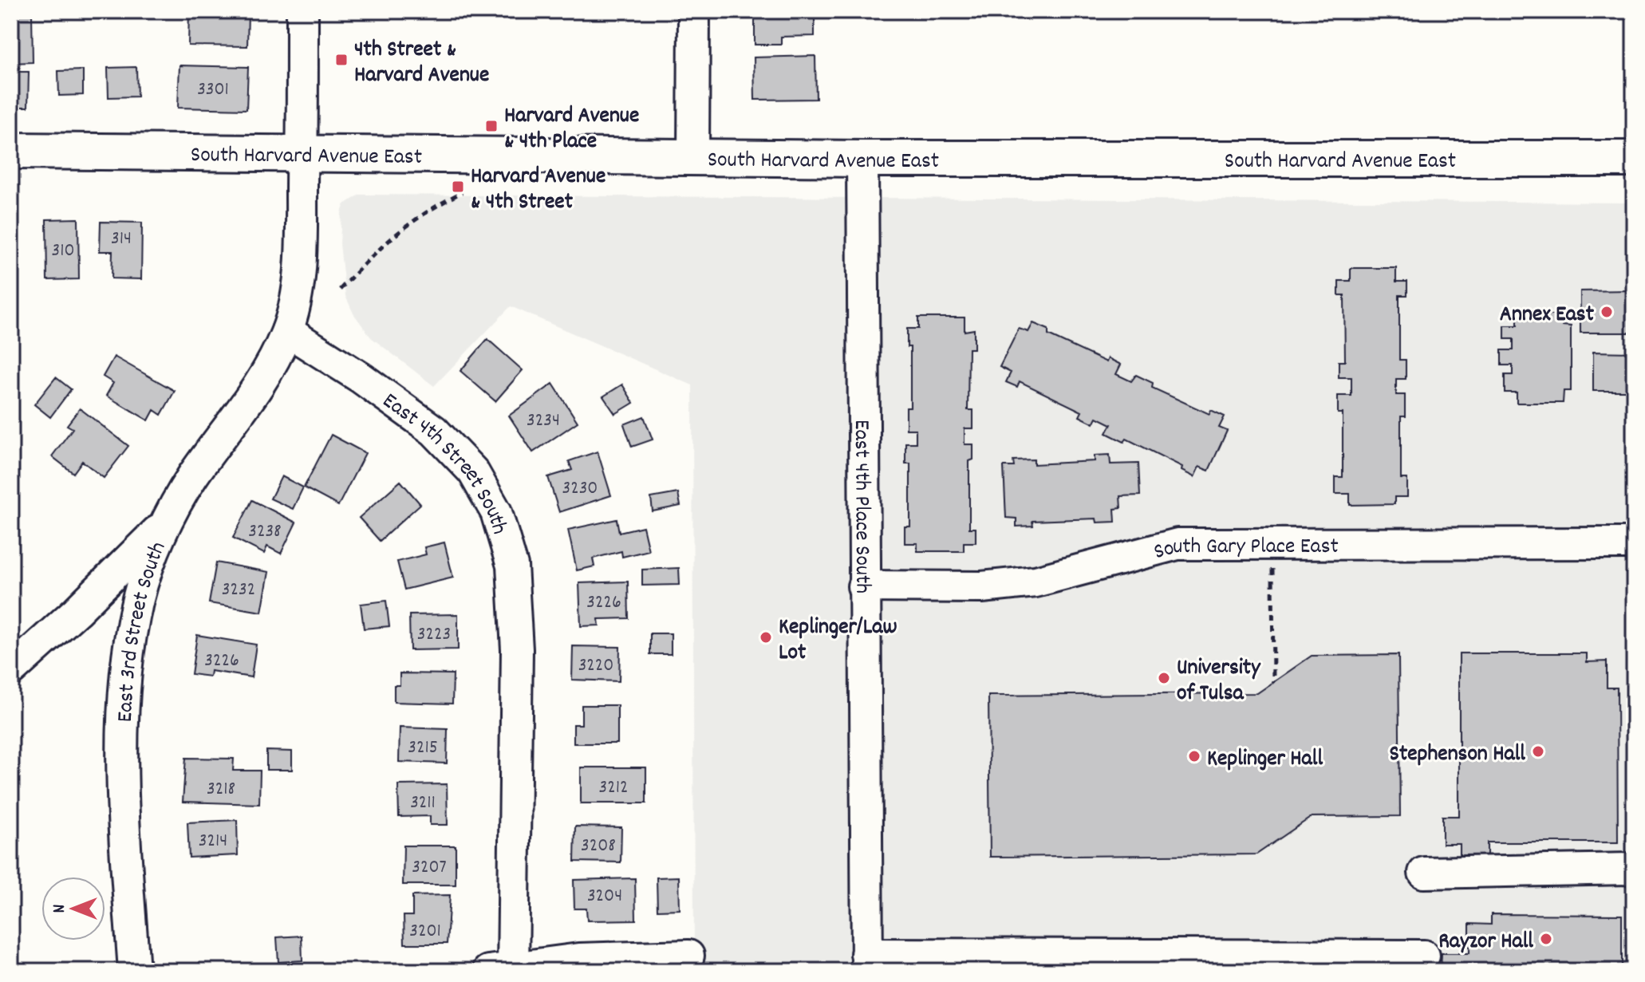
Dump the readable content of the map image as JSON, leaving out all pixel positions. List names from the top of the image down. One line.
{"streets":{"main road":["South Harvard Avenue East"],"street":["East 4th Street South","East 4th Place South","South Gary Place East","East 3rd Street South"]},"crossings":[["South Harvard Avenue East","East 4th Place South"],["East 4th Street South","East 3rd Street South"],["East 4th Place South","South Gary Place East"]],"places":{"transit":["4th Street & Harvard Avenue","Harvard Avenue & 4th Place","Harvard Avenue & 4th Street"],"other":["Annex East","Keplinger/Law Lot","University of Tulsa","Stephenson Hall","Keplinger Hall","Rayzor Hall"]},"house_numbers":["3301","314","310","3234","3230","3238","3232","3226","3223","3226","3220","3215","3212","3218","3211","3214","3208","3207","3204","3201"],"north":"left"}
